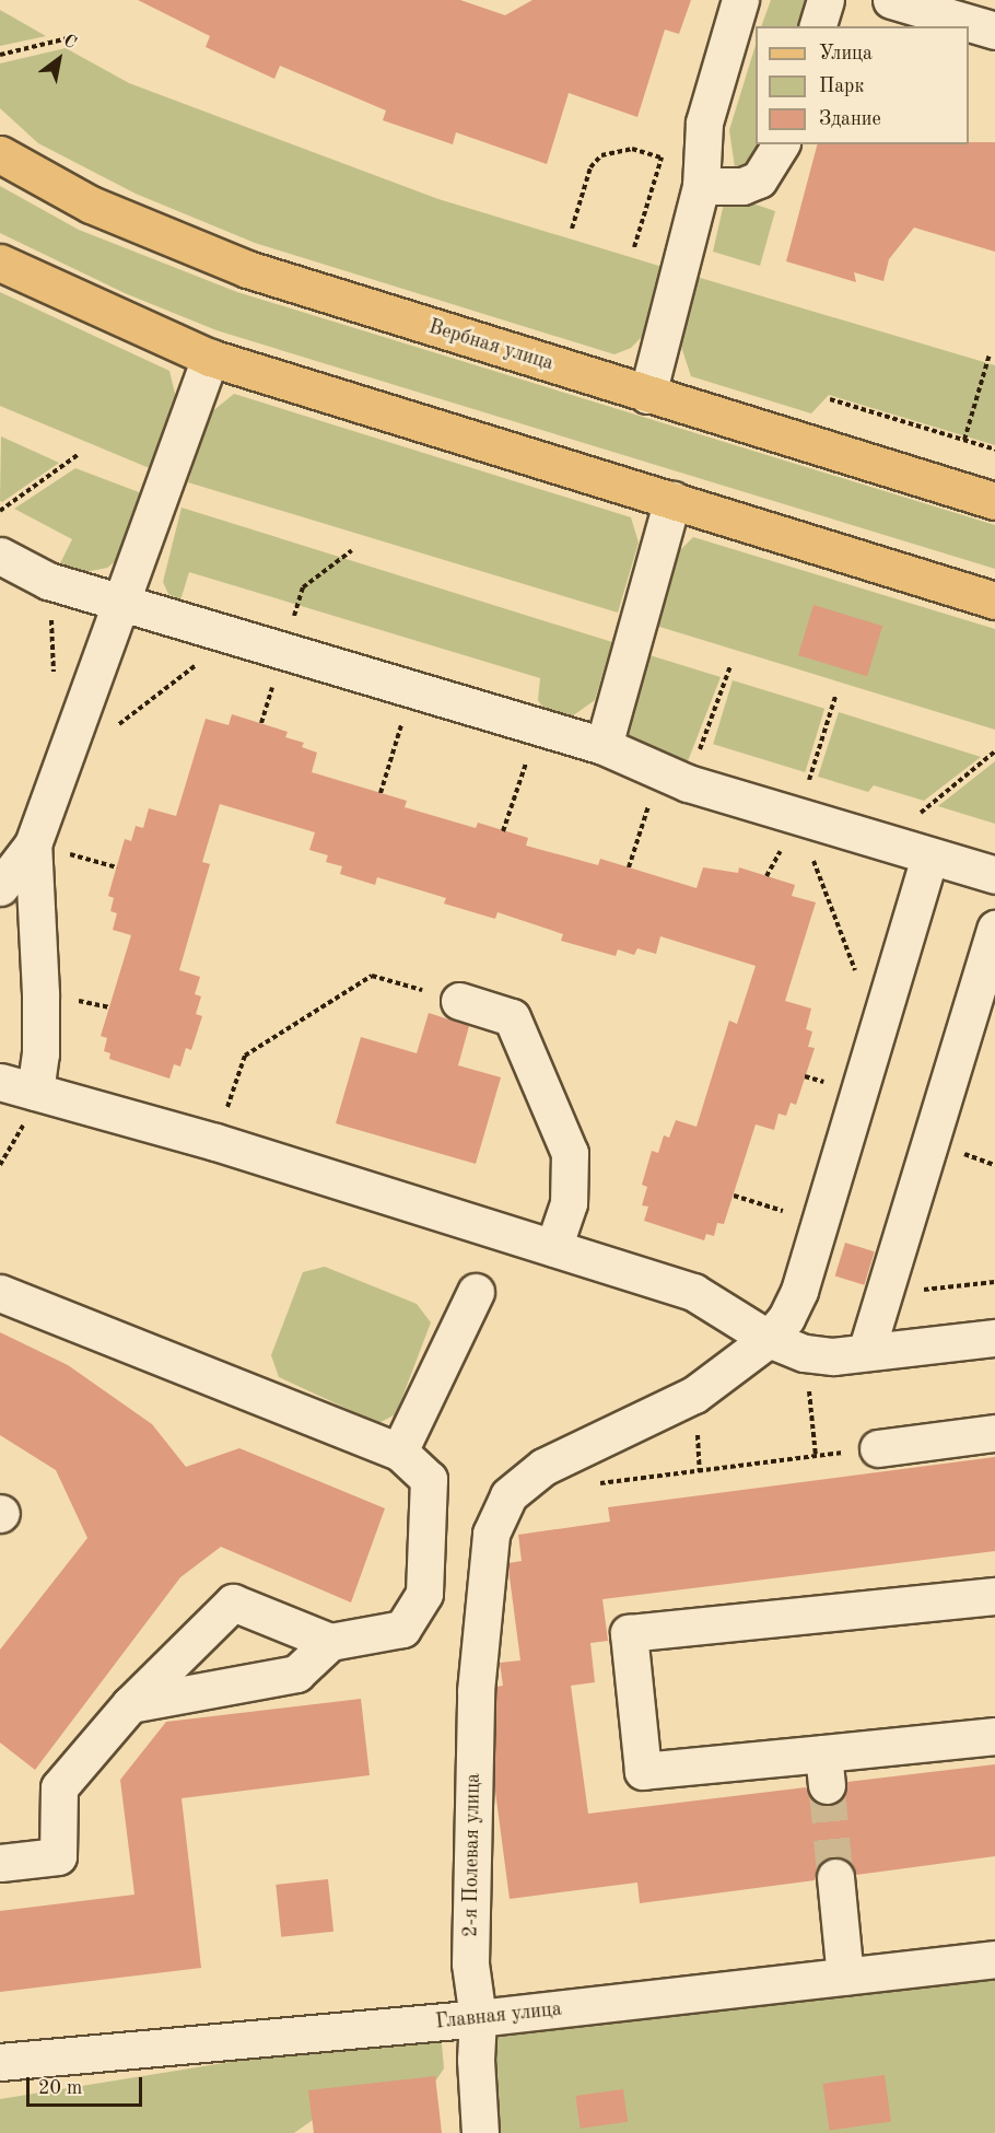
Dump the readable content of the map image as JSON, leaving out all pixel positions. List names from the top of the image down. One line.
{"streets":{"main road":["Вербная улица"],"street":["2-я Полевая улица","Главная улица"]},"crossings":[["2-я Полевая улица","Главная улица"]],"legend":["Улица","Парк","Здание"],"scale_bar":"20 m","north":"top right"}
